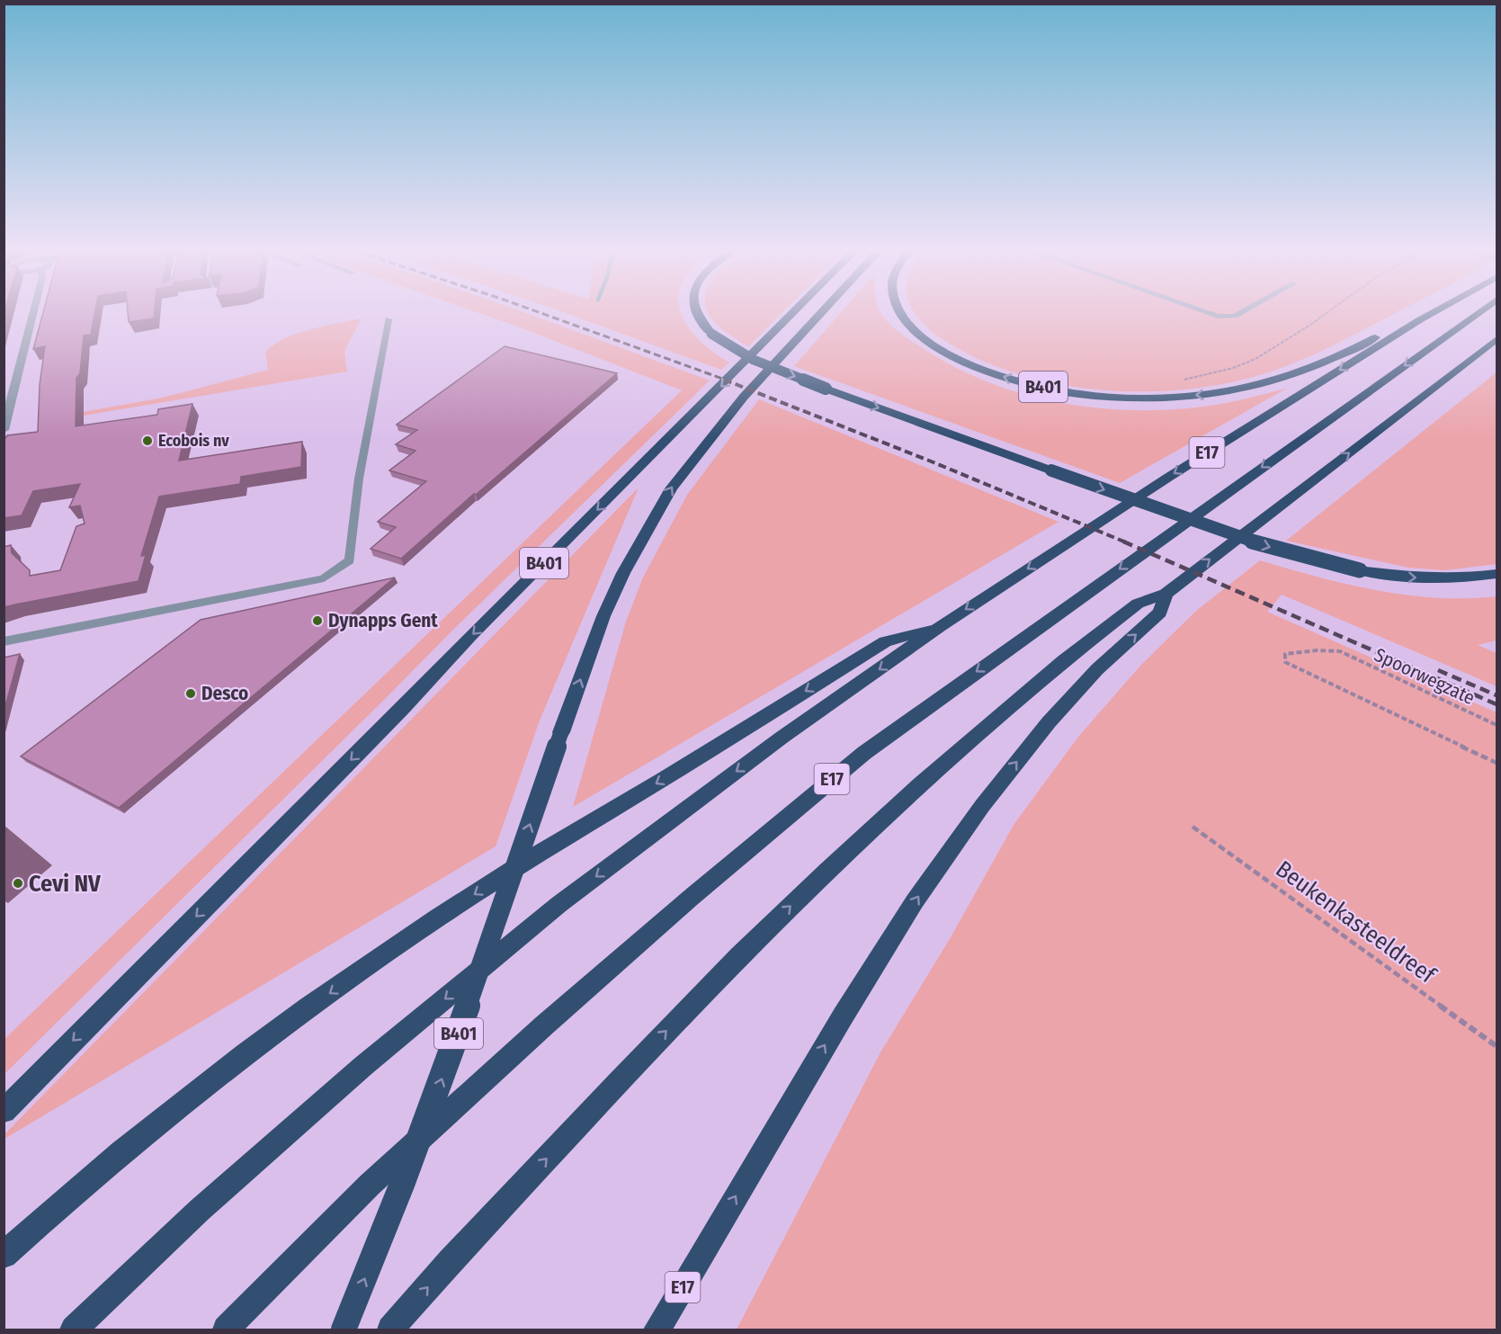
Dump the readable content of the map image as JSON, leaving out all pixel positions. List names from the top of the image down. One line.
{"streets":{"highway":["B401","E17"],"path":["Spoorwegzate","Beukenkasteeldreef"]},"crossings":[["B401","E17"]],"places":["Ecobois nv","Dynapps Gent","Desco","Cevi NV"]}
